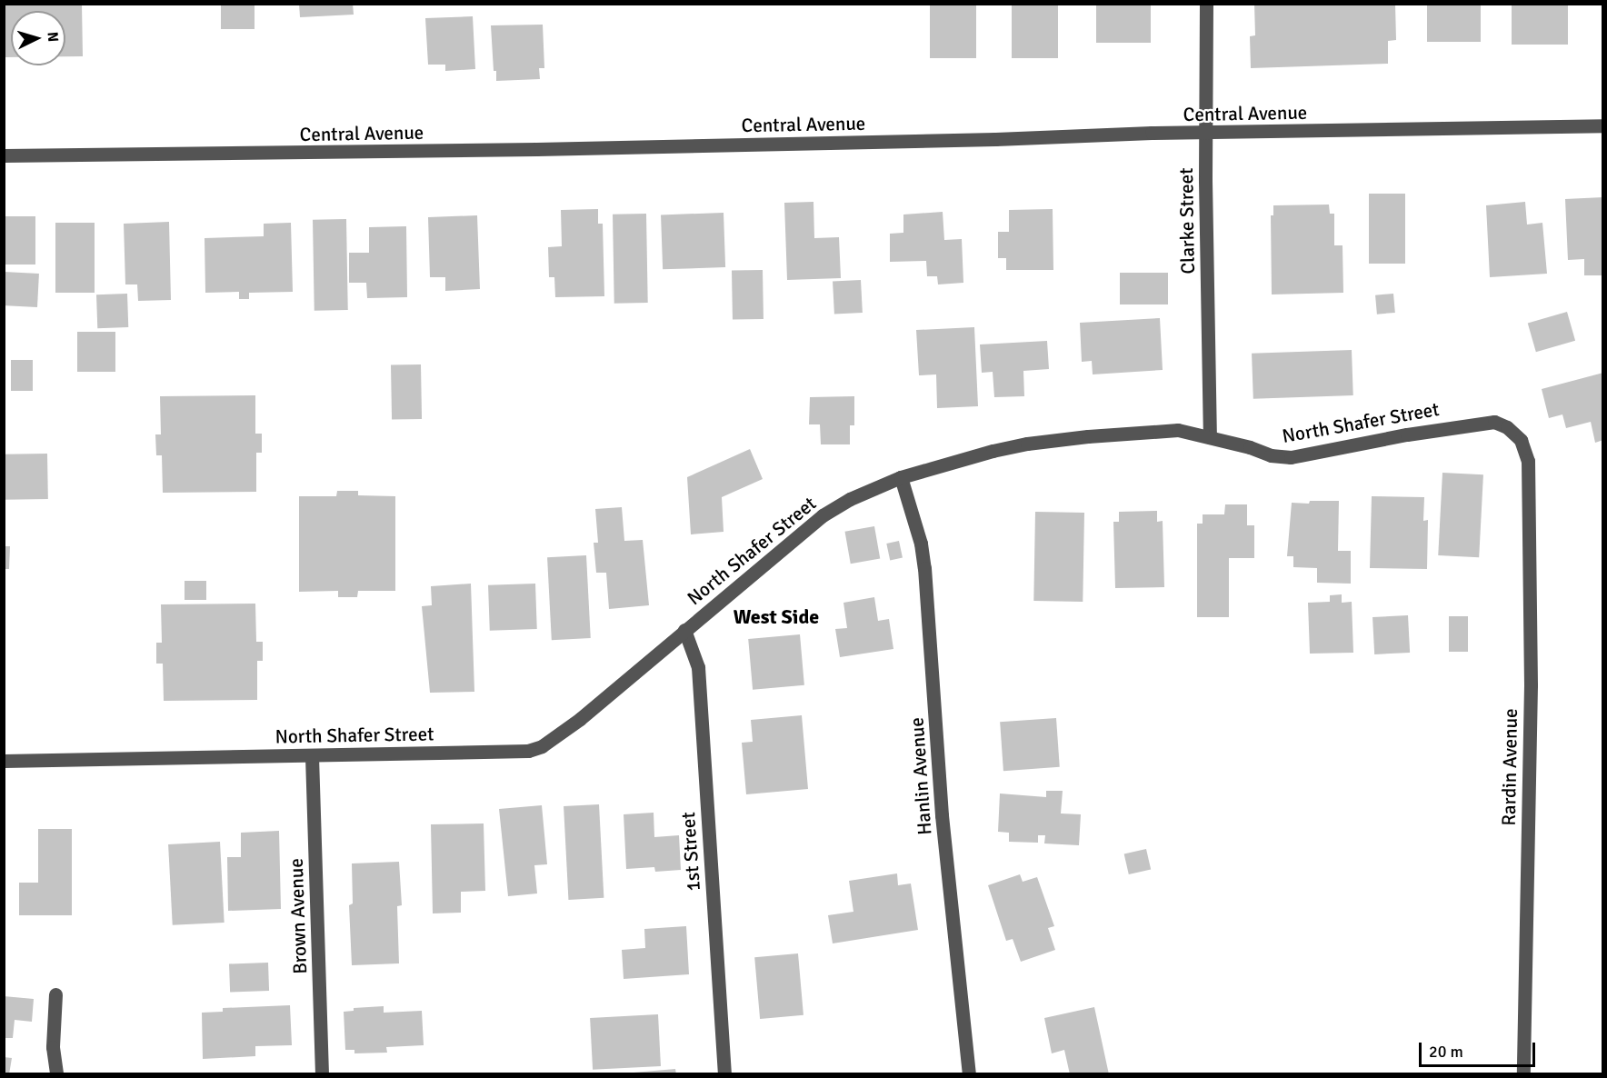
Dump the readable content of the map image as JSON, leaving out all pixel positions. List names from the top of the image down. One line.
{"streets":{"street":["Central Avenue","Clarke Street","North Shafer Street","Rardin Avenue","Hanlin Avenue","1st Street","Brown Avenue"]},"crossings":[["Central Avenue","Clarke Street"],["Clarke Street","North Shafer Street"],["North Shafer Street","Rardin Avenue"],["North Shafer Street","Hanlin Avenue"],["North Shafer Street","1st Street"],["North Shafer Street","Brown Avenue"]],"districts":["West Side"],"scale_bar":"20 m","north":"right"}
